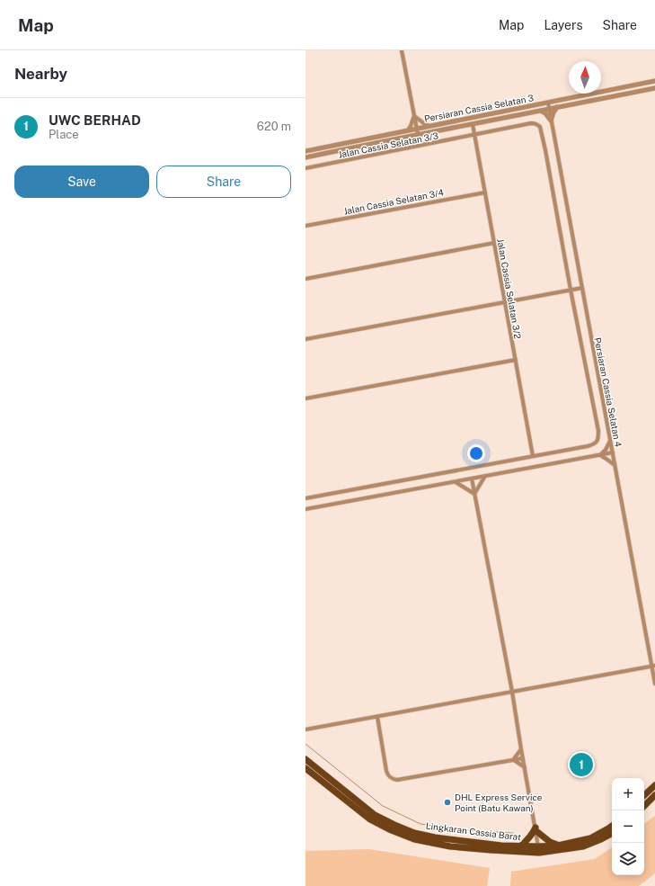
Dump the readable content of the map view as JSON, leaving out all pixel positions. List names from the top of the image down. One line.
{"streets":{"main road":["Lingkaran Cassia Barat"],"street":["Persiaran Cassia Selatan 3","Jalan Cassia Selatan 3/3","Jalan Cassia Selatan 3/4","Jalan Cassia Selatan 3/2","Persiaran Cassia Selatan 4"]},"crossings":[["Persiaran Cassia Selatan 3","Jalan Cassia Selatan 3/2"],["Persiaran Cassia Selatan 3","Persiaran Cassia Selatan 4"],["Jalan Cassia Selatan 3/3","Jalan Cassia Selatan 3/2"],["Jalan Cassia Selatan 3/4","Jalan Cassia Selatan 3/2"]],"places":["DHL Express Service Point (Batu Kawan)"],"north":"top","page":{"header":"Map","nav":["Map","Layers","Share"],"heading":"Nearby","list":[{"mark":"1","name":"UWC BERHAD","note":"Place","value":"620 m"}],"buttons":["Save","Share"],"pins":"1","map_buttons":["+","−"]}}
